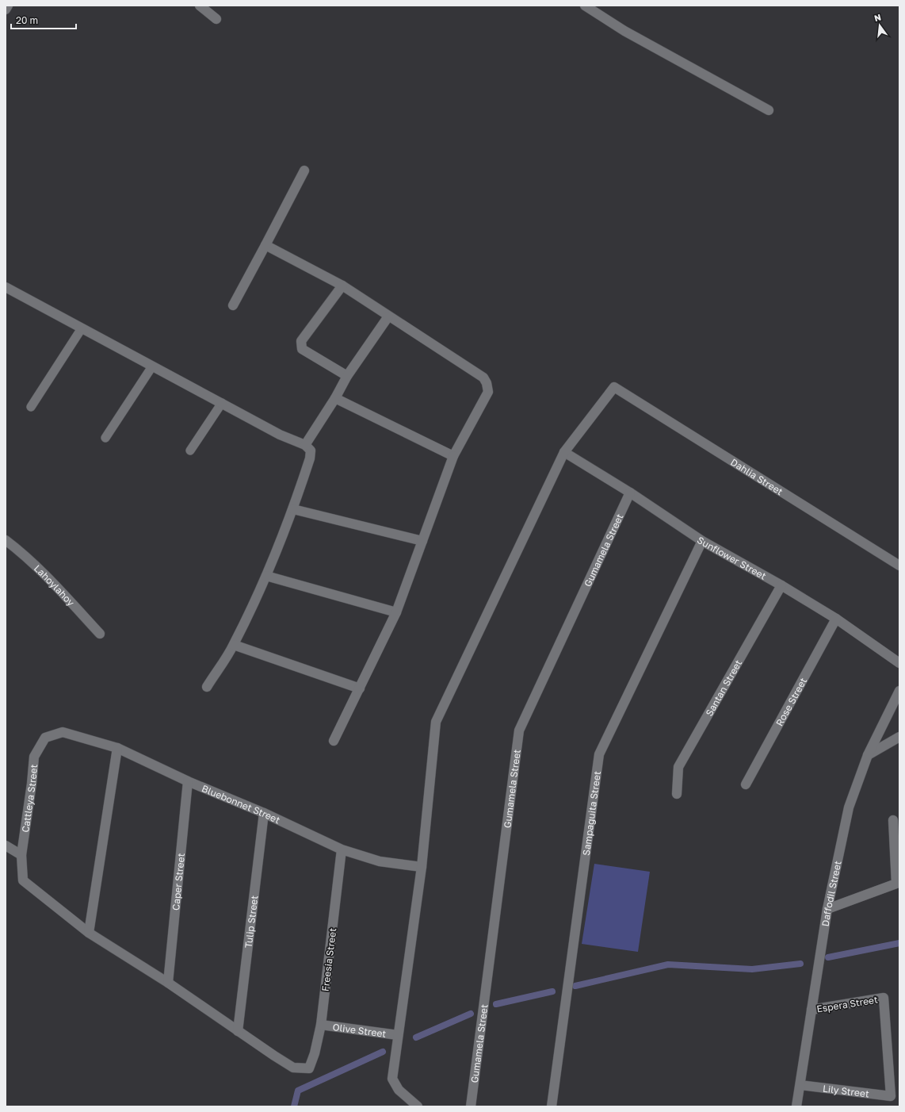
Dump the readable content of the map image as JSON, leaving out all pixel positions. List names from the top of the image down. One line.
{"streets":{"street":["Dahlia Street","Gumamela Street","Sunflower Street","Lahoylahoy","Santan Street","Rose Street","Cattleya Street","Bluebonnet Street","Sampaguita Street","Caper Street","Daffodil Street","Tulip Street","Freesia Street","Espera Street","Olive Street","Lily Street"]},"crossings":[["Dahlia Street","Sunflower Street"],["Gumamela Street","Sunflower Street"],["Sunflower Street","Santan Street"],["Sunflower Street","Rose Street"],["Sunflower Street","Sampaguita Street"],["Cattleya Street","Bluebonnet Street"],["Bluebonnet Street","Caper Street"],["Bluebonnet Street","Tulip Street"],["Bluebonnet Street","Freesia Street"],["Daffodil Street","Espera Street"],["Daffodil Street","Lily Street"],["Tulip Street","Freesia Street"],["Freesia Street","Olive Street"],["Espera Street","Lily Street"]],"scale_bar":"20 m","north":"top"}
